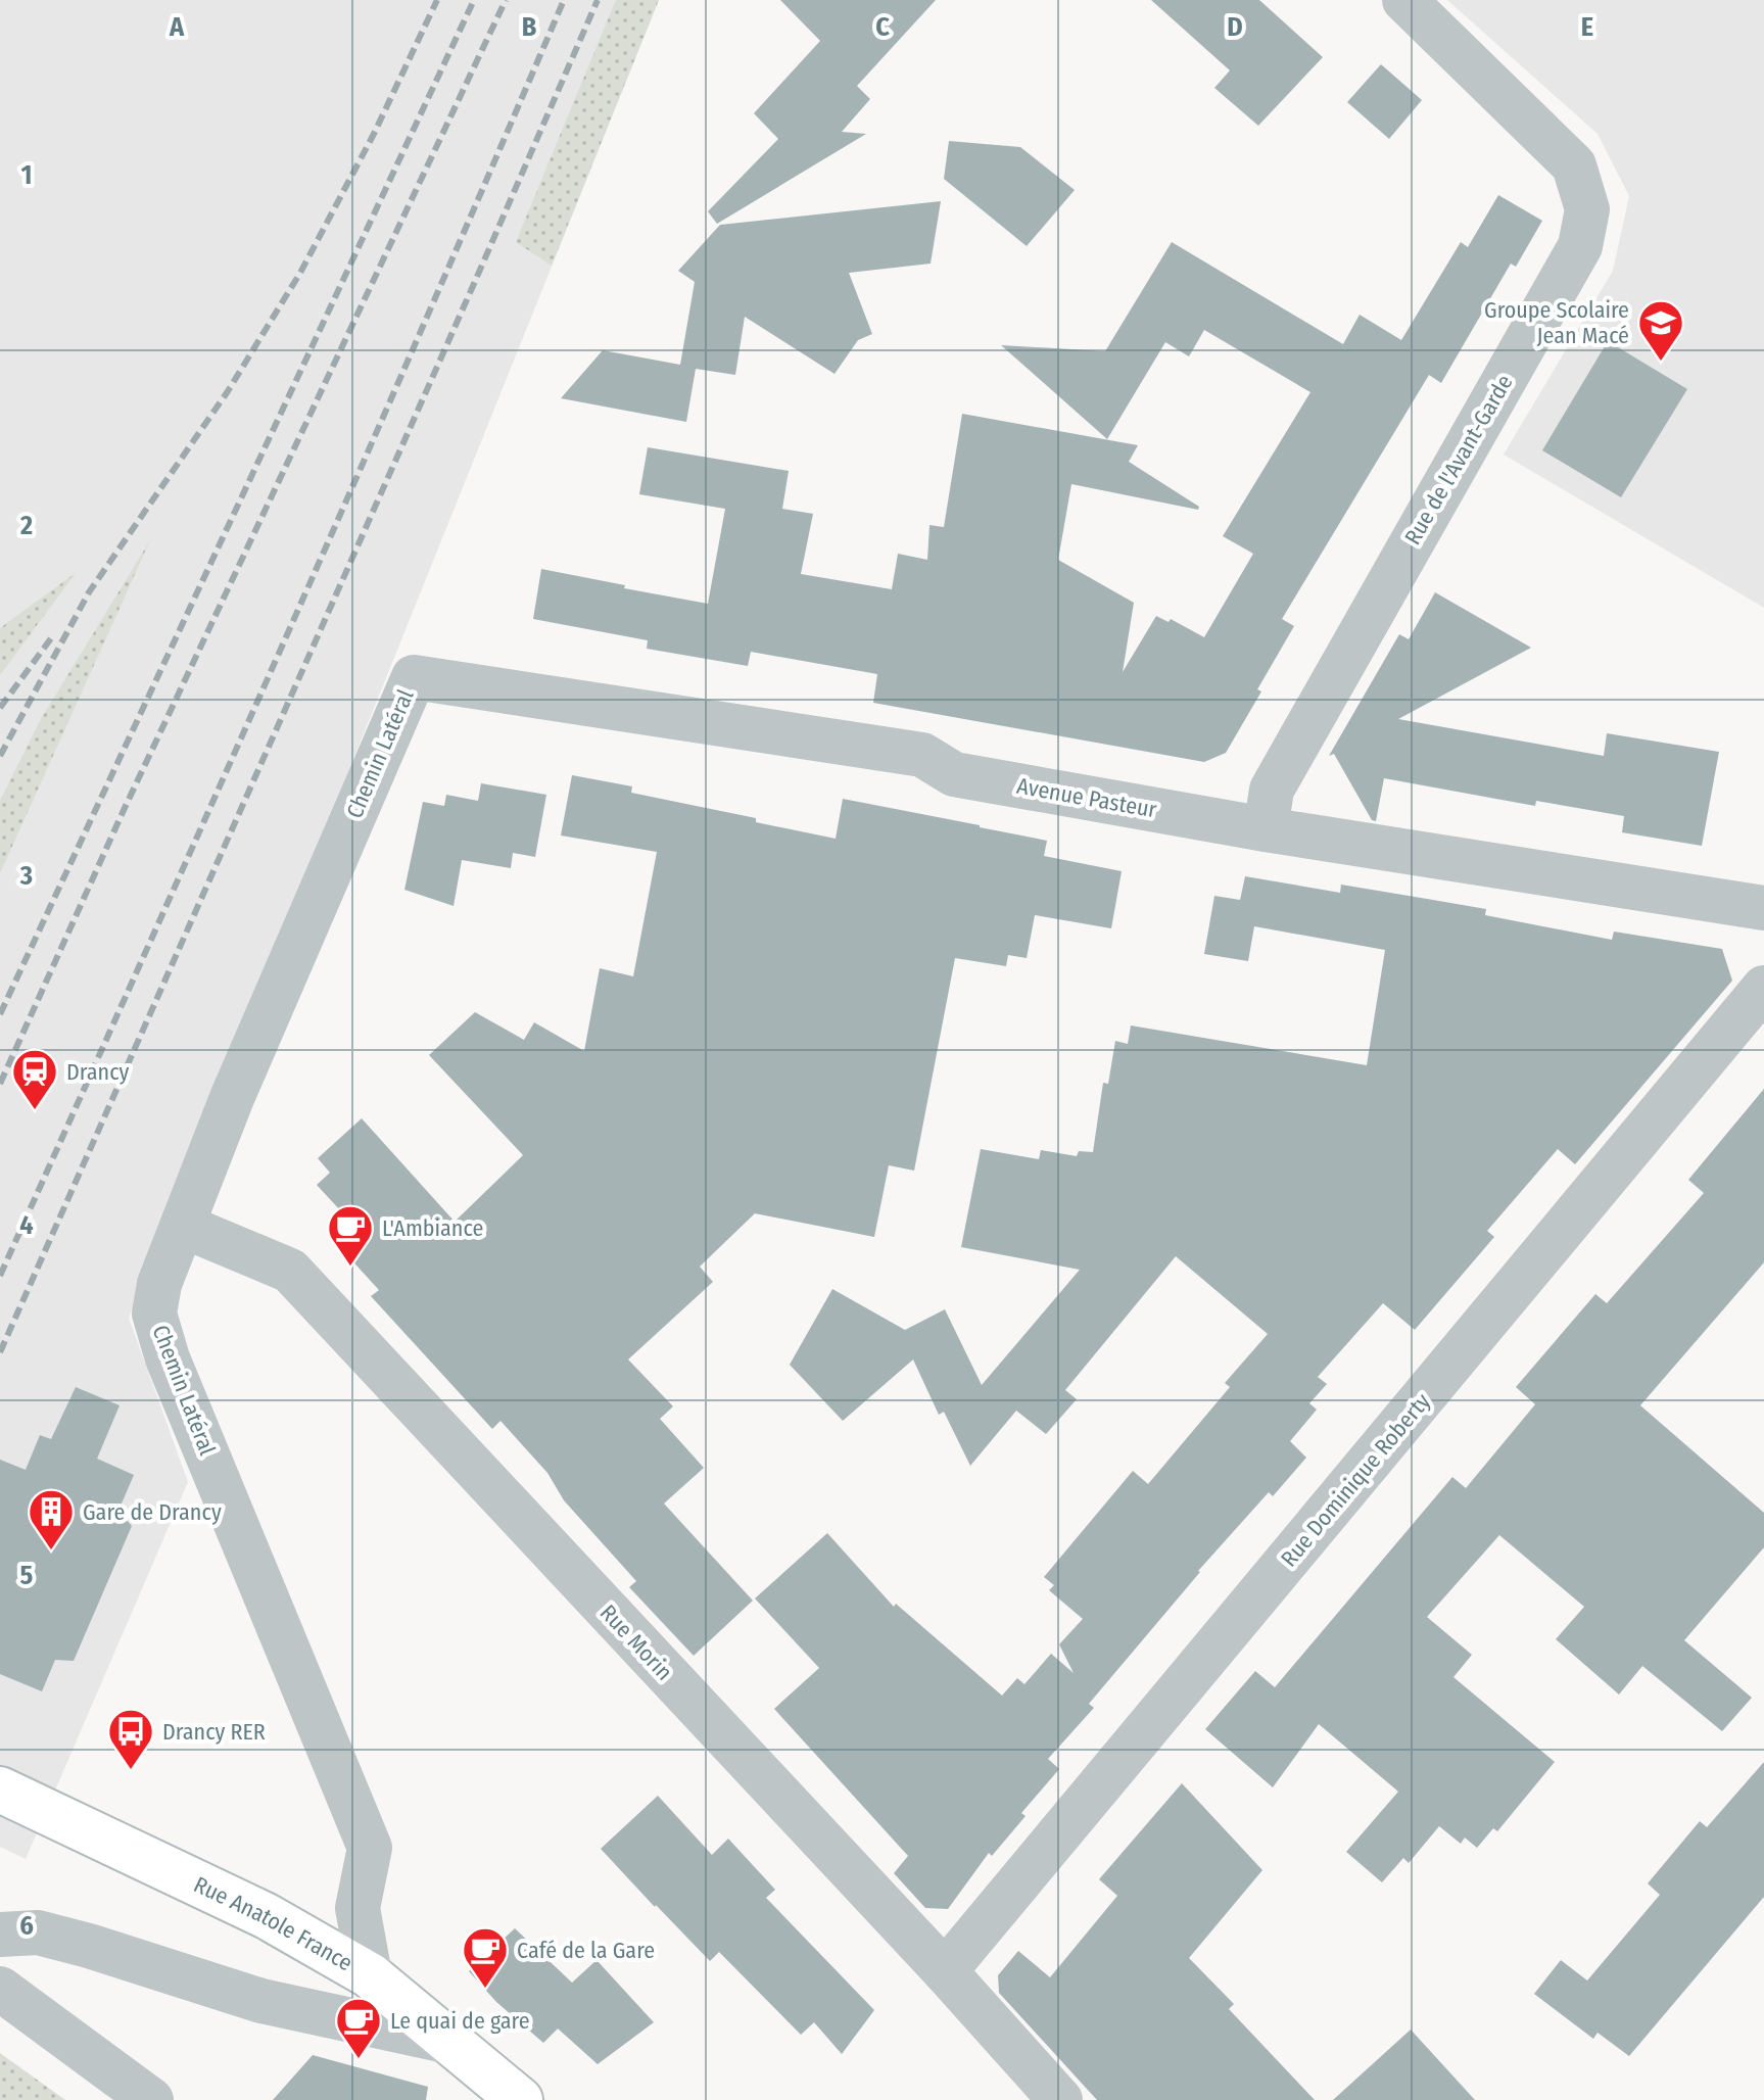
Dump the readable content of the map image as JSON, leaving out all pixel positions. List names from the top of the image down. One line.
{"streets":{"main road":["Rue Anatole France"],"street":["Rue de l'Avant-Garde","Chemin Latéral","Avenue Pasteur","Rue Dominique Roberty","Rue Morin"]},"crossings":[["Rue de l'Avant-Garde","Avenue Pasteur"],["Chemin Latéral","Avenue Pasteur"],["Chemin Latéral","Rue Morin"],["Chemin Latéral","Rue Anatole France"],["Rue Dominique Roberty","Rue Morin"]],"places":{"school or university":["Groupe Scolaire Jean Macé"],"station":["Drancy"],"cafe":["L'Ambiance","Café de la Gare","Le quai de gare"],"building":["Gare de Drancy"],"bus stop":["Drancy RER"]},"grid":{"columns":["A","B","C","D","E"],"rows":["1","2","3","4","5","6"]}}
